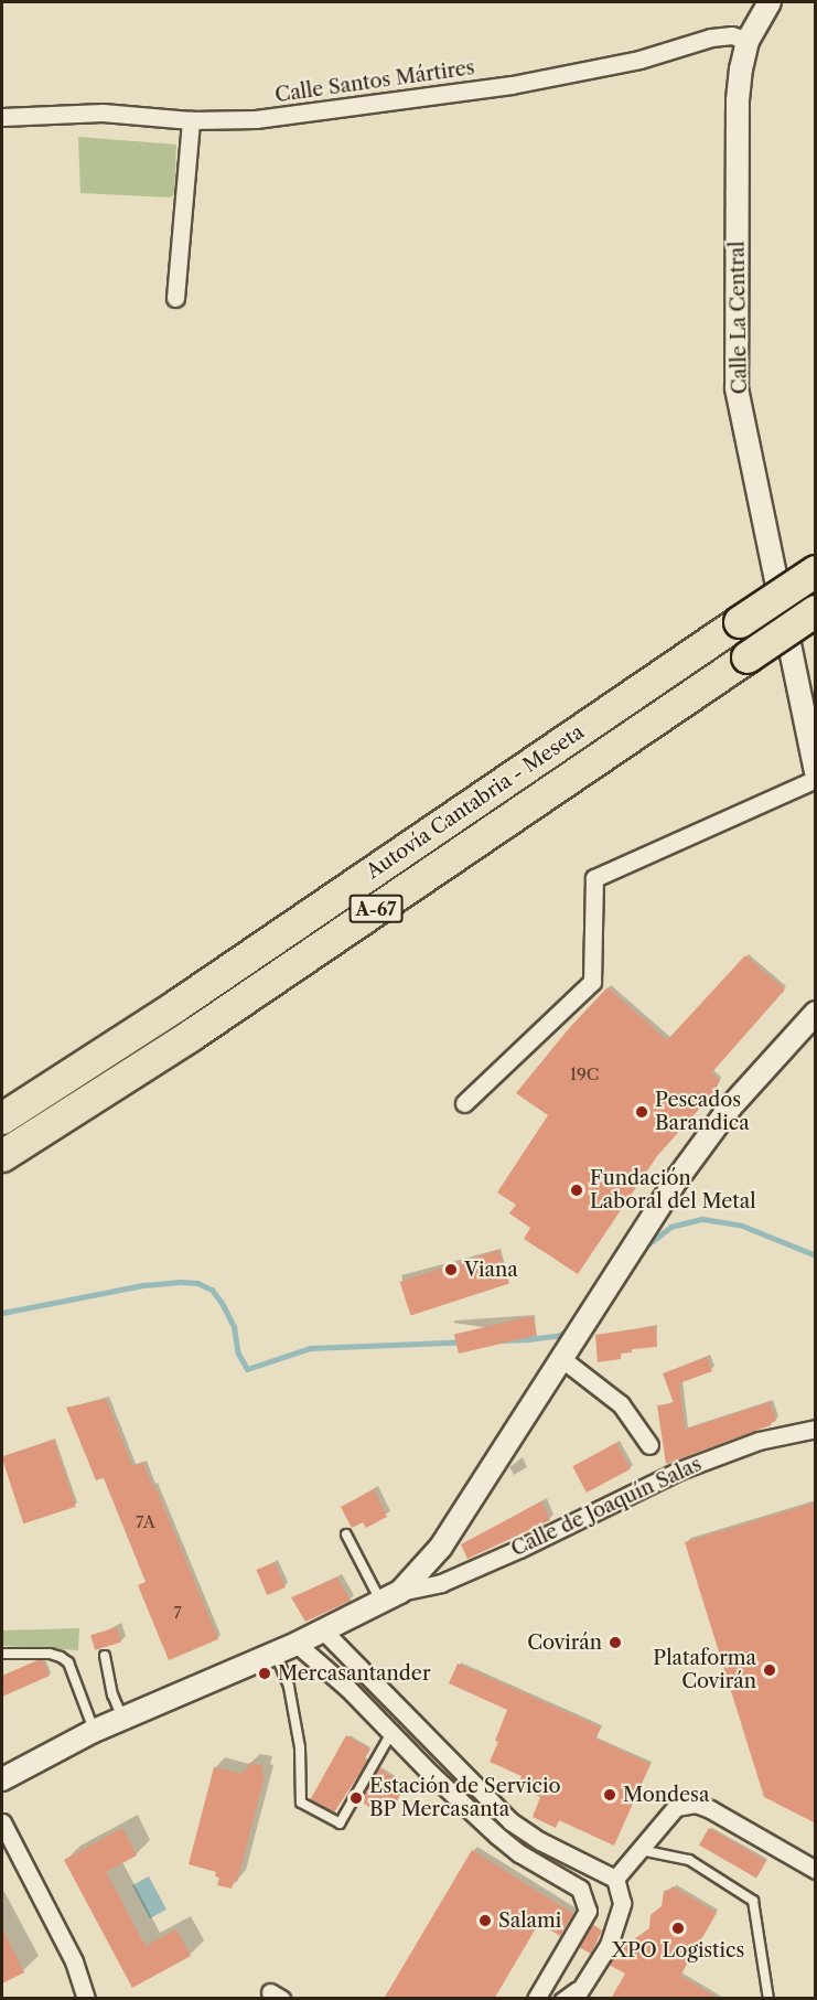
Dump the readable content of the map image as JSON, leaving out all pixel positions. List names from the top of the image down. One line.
{"streets":{"highway":["Autovía Cantabria - Meseta","A-67"],"street":["Calle Santos Mártires","Calle La Central","Calle de Joaquín Salas"]},"crossings":[["Calle Santos Mártires","Calle La Central"]],"places":["Pescados Barandica","Fundación Laboral del Metal","Viana","Covirán","Plataforma Covirán","Mercasantander","Mondesa","Estación de Servicio BP Mercasanta","Salami","XPO Logistics"],"house_numbers":["19C","7A","7"]}
